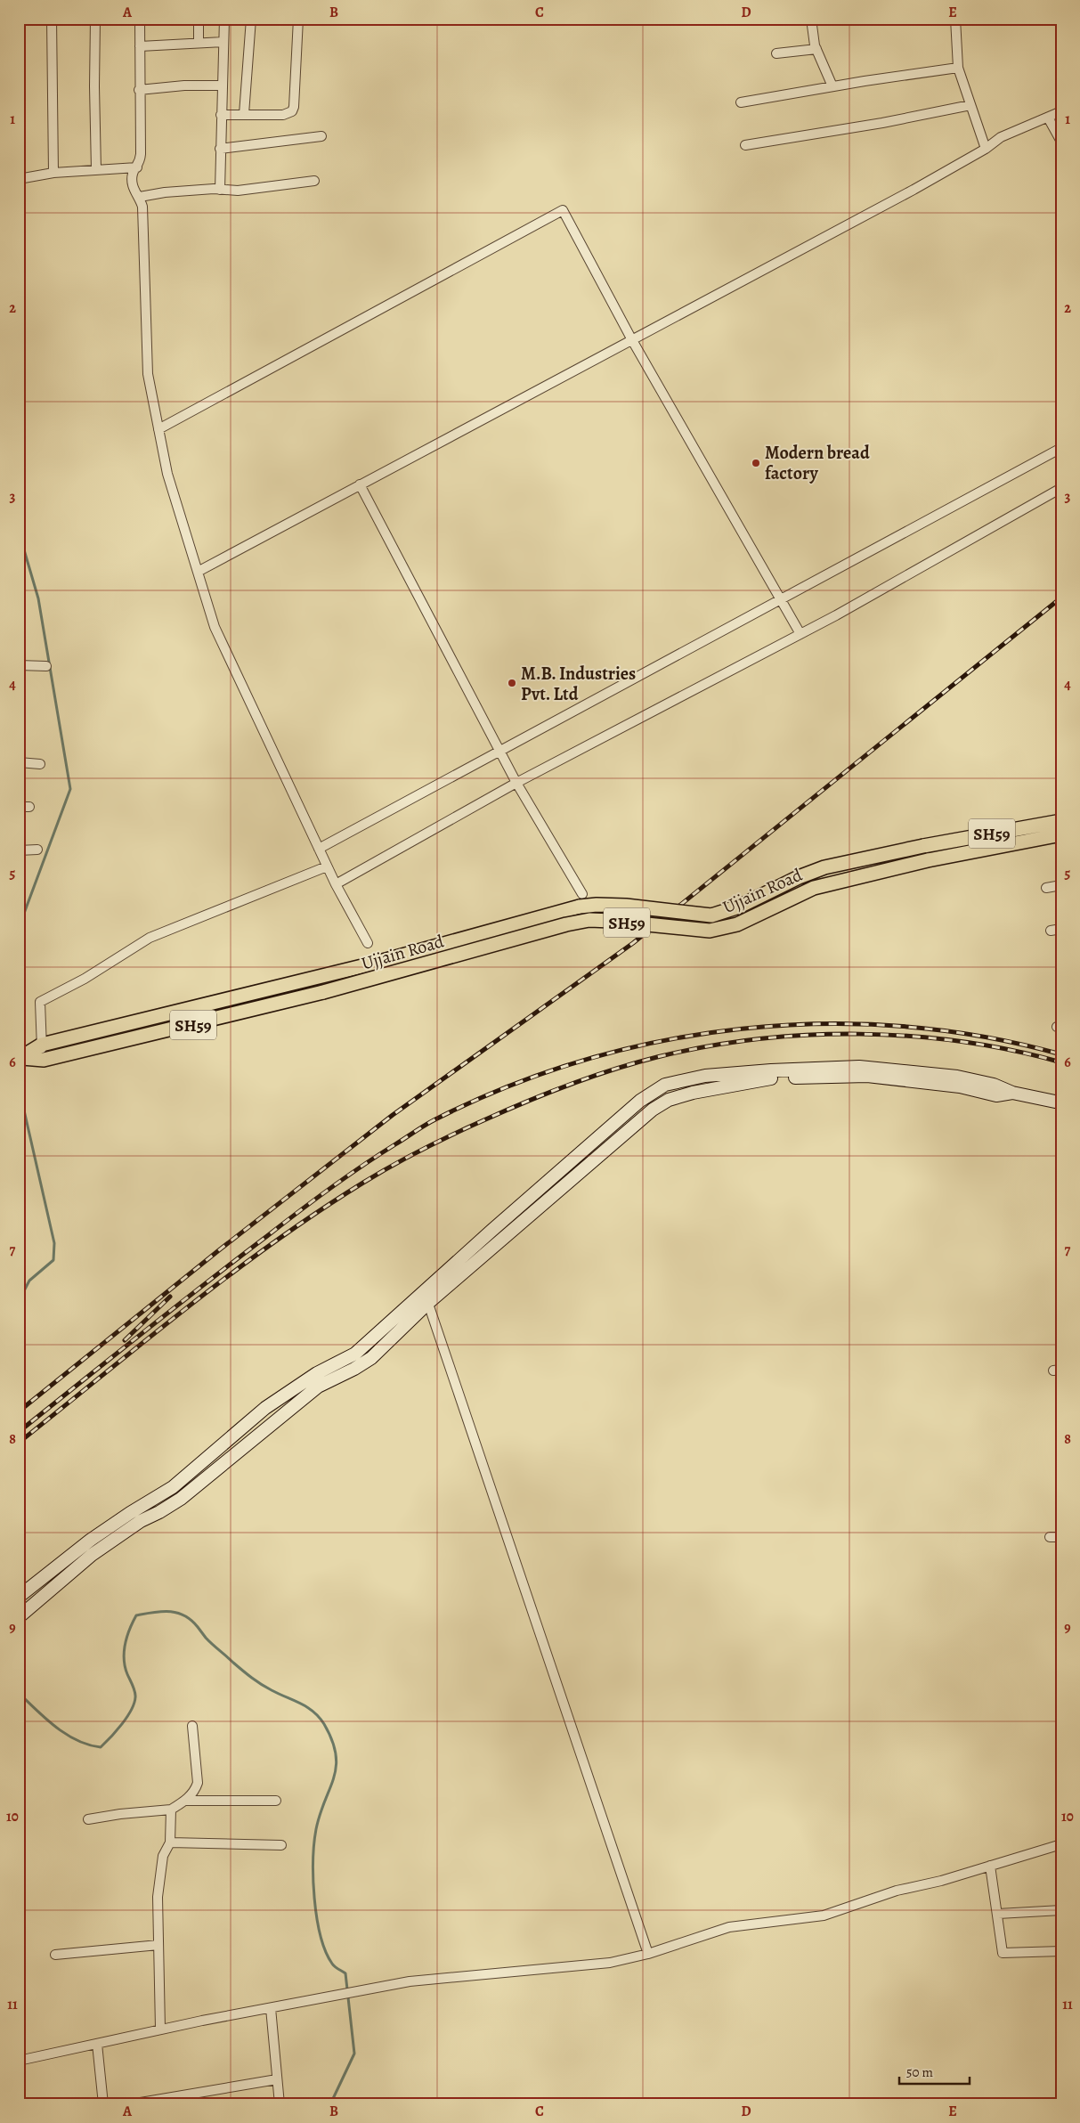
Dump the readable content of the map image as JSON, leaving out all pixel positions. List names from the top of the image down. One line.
{"streets":{"main road":["SH59","Ujjain Road"]},"crossings":[["SH59","Ujjain Road"]],"places":["Modern bread factory","M.B. Industries Pvt. Ltd"],"scale_bar":"50 m","grid":{"columns":["A","B","C","D","E"],"rows":["1","2","3","4","5","6","7","8","9","10","11"]}}
